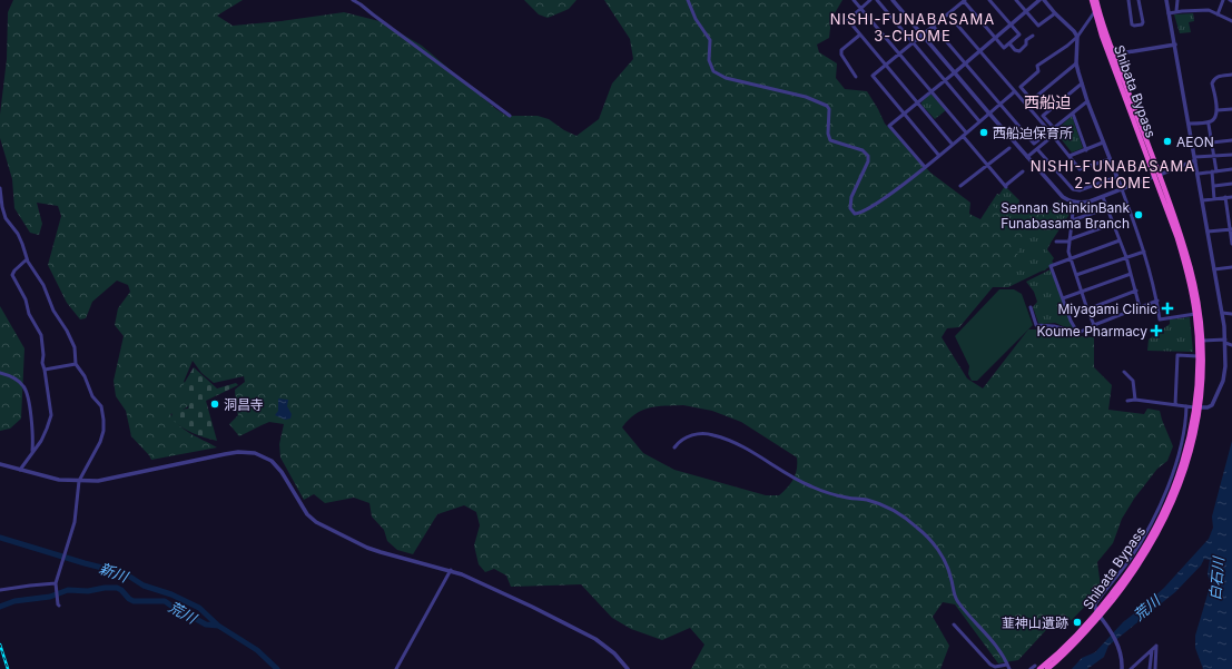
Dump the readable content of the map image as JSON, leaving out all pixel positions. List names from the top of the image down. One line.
{"streets":{"highway":["Shibata Bypass"]},"districts":["NISHI-FUNABASAMA 3-CHOME","西船迫","NISHI-FUNABASAMA 2-CHOME"],"water":["新川","白石川","荒川"],"places":{"other":["西船迫保育所","AEON","Sennan ShinkinBank Funabasama Branch","洞昌寺","韮神山遺跡"],"health":["Miyagami Clinic","Koume Pharmacy"]}}
